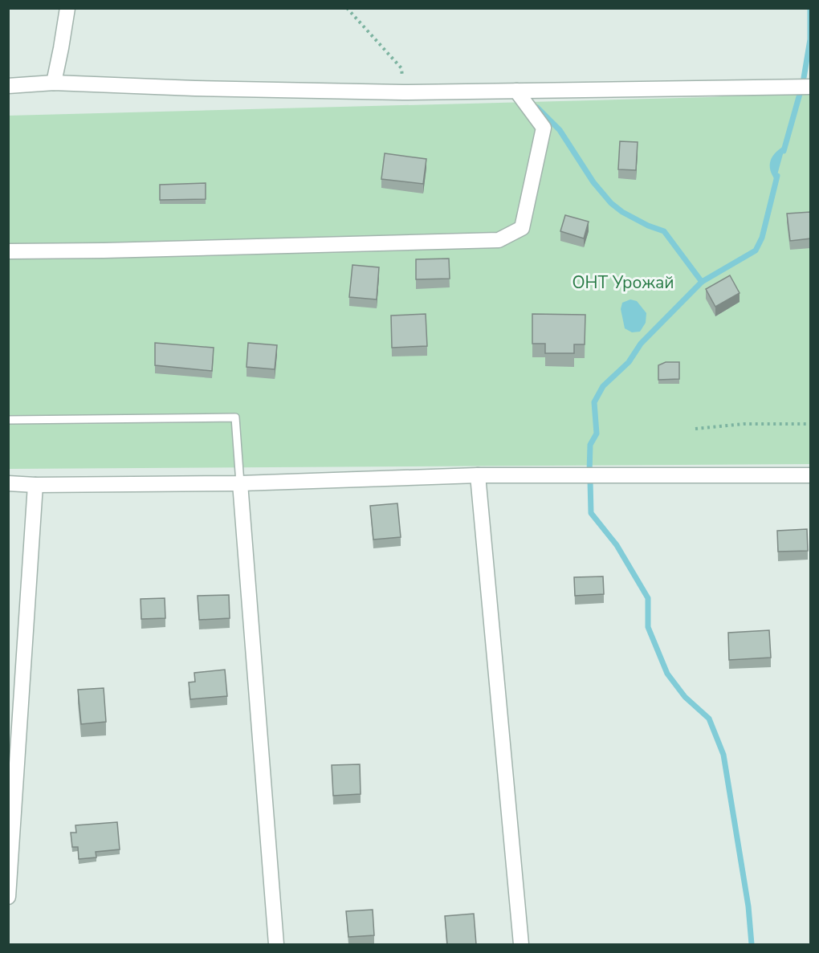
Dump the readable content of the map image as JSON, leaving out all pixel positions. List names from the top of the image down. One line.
{"parks":["ОНТ Урожай"]}
